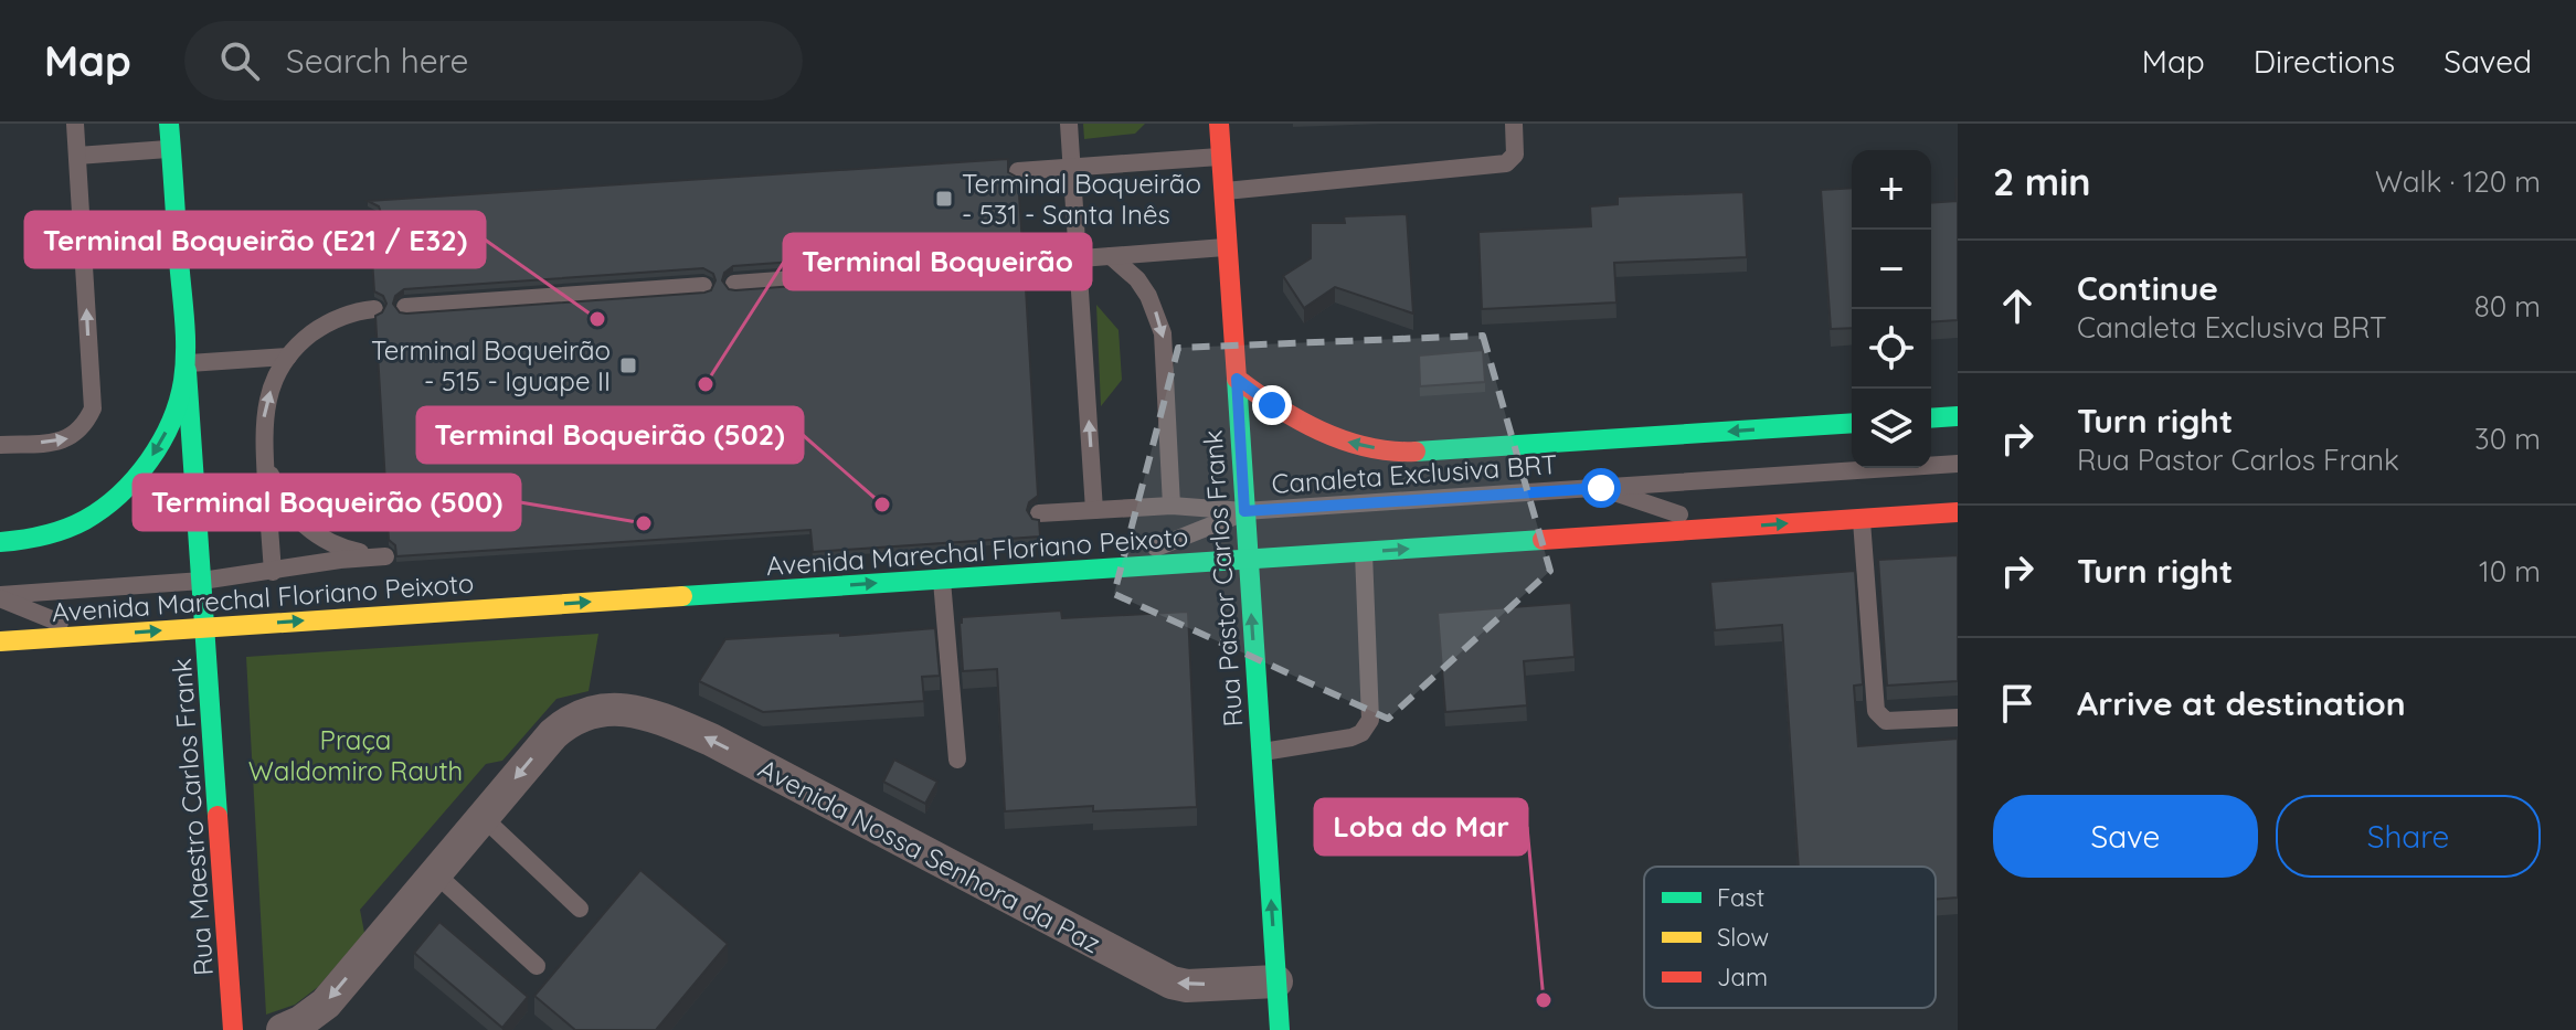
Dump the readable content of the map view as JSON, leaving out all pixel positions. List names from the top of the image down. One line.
{"streets":{"main road":["Avenida Marechal Floriano Peixoto","Rua Pastor Carlos Frank","Rua Maestro Carlos Frank"],"street":["Avenida Nossa Senhora da Paz"],"lane":["Canaleta Exclusiva BRT"]},"crossings":[["Canaleta Exclusiva BRT","Avenida Marechal Floriano Peixoto"],["Canaleta Exclusiva BRT","Rua Pastor Carlos Frank"],["Avenida Marechal Floriano Peixoto","Rua Pastor Carlos Frank"],["Avenida Marechal Floriano Peixoto","Rua Maestro Carlos Frank"],["Rua Pastor Carlos Frank","Avenida Nossa Senhora da Paz"]],"one_way":["Rua Pastor Carlos Frank","Avenida Nossa Senhora da Paz"],"parks":["Praça Waldomiro Rauth"],"places":{"transit":["Terminal Boqueirão - 531 - Santa Inês","Terminal Boqueirão - 515 - Iguape II"],"other":["Terminal Boqueirão (E21 / E32)","Terminal Boqueirão","Terminal Boqueirão (502)","Terminal Boqueirão (500)","Loba do Mar"]},"legend":["Fast","Slow","Jam"],"page":{"header":"Map","search":"Search here","nav":["Map","Directions","Saved"],"heading":["2 min","Walk · 120 m"],"map_buttons":["+","−"],"list":[["Continue","Canaleta Exclusiva BRT","80 m"],["Turn right","Rua Pastor Carlos Frank","30 m"],["Turn right","10 m"],"Arrive at destination"],"buttons":["Save","Share"]}}
